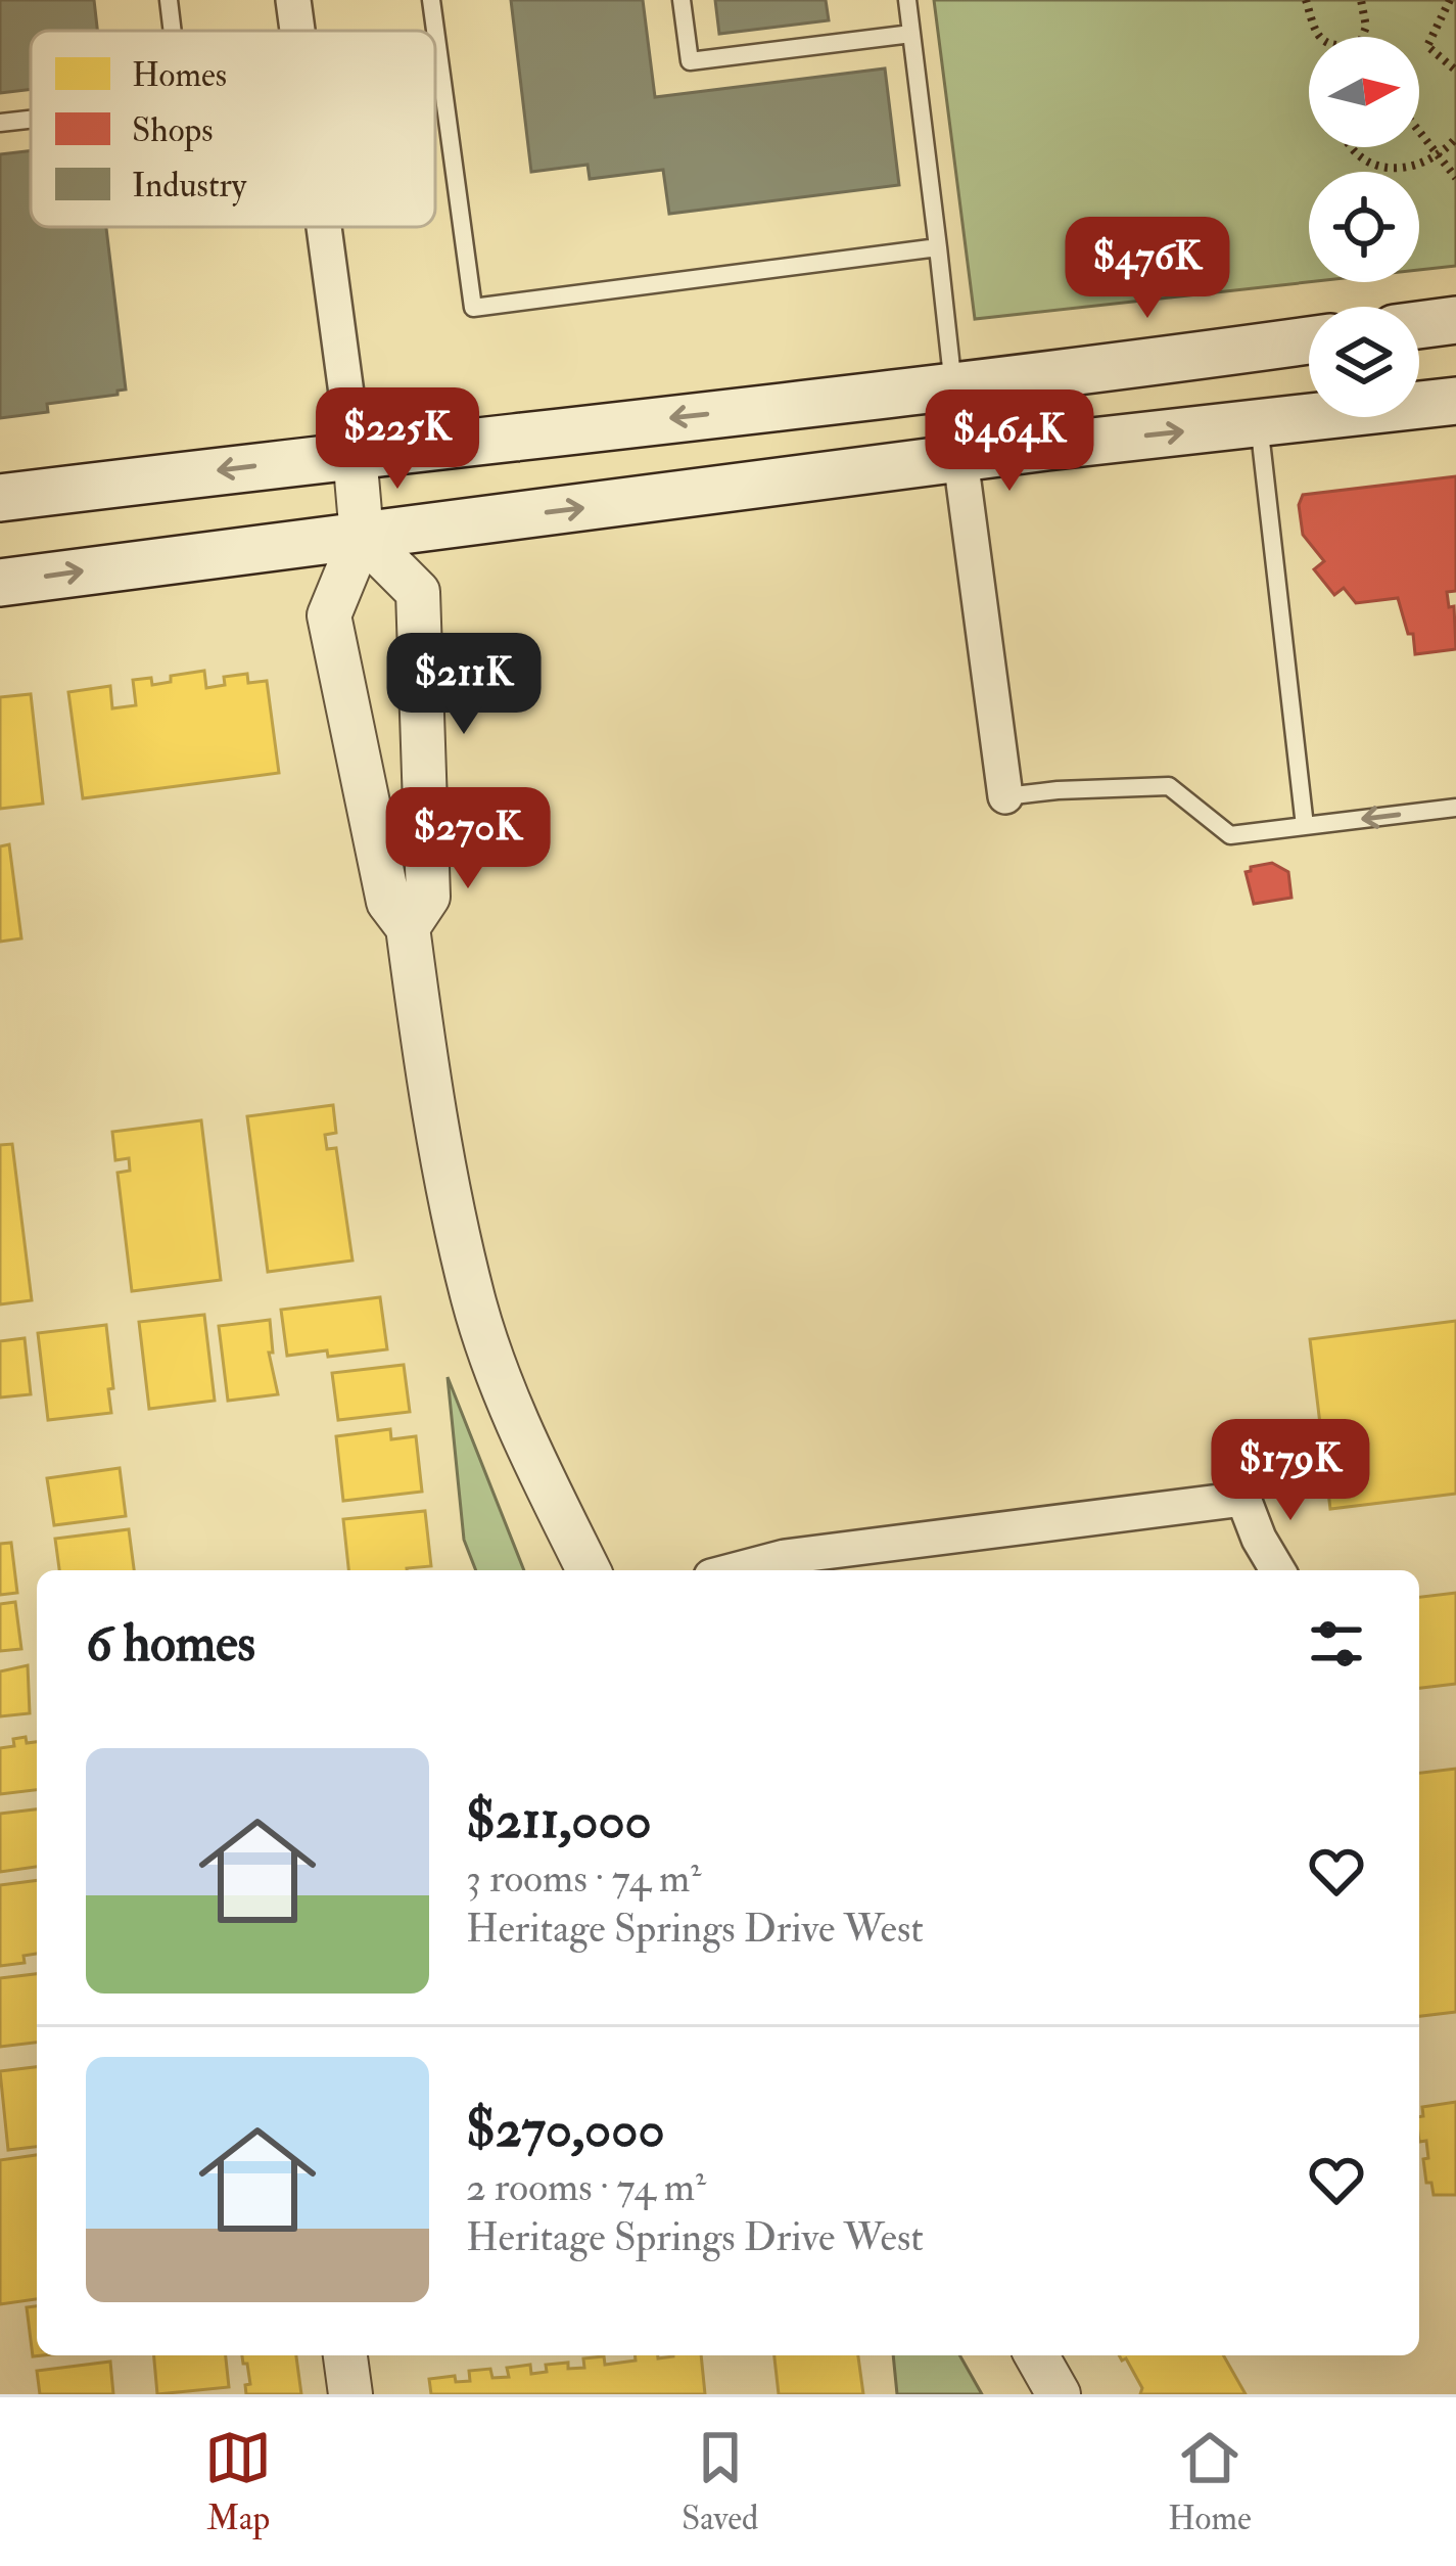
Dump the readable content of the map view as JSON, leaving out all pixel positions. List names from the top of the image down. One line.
{"legend":["Homes","Shops","Industry"],"north":"right","page":{"price":["$476K","$225K","$464K","$211K","$270K","$179K"],"heading":"6 homes","list":[{"name":"$211,000","note":"3 rooms · 74 m² · Heritage Springs Drive West"},{"name":"$270,000","note":"2 rooms · 74 m² · Heritage Springs Drive West"}],"tabs":["Map","Saved","Home"]}}
